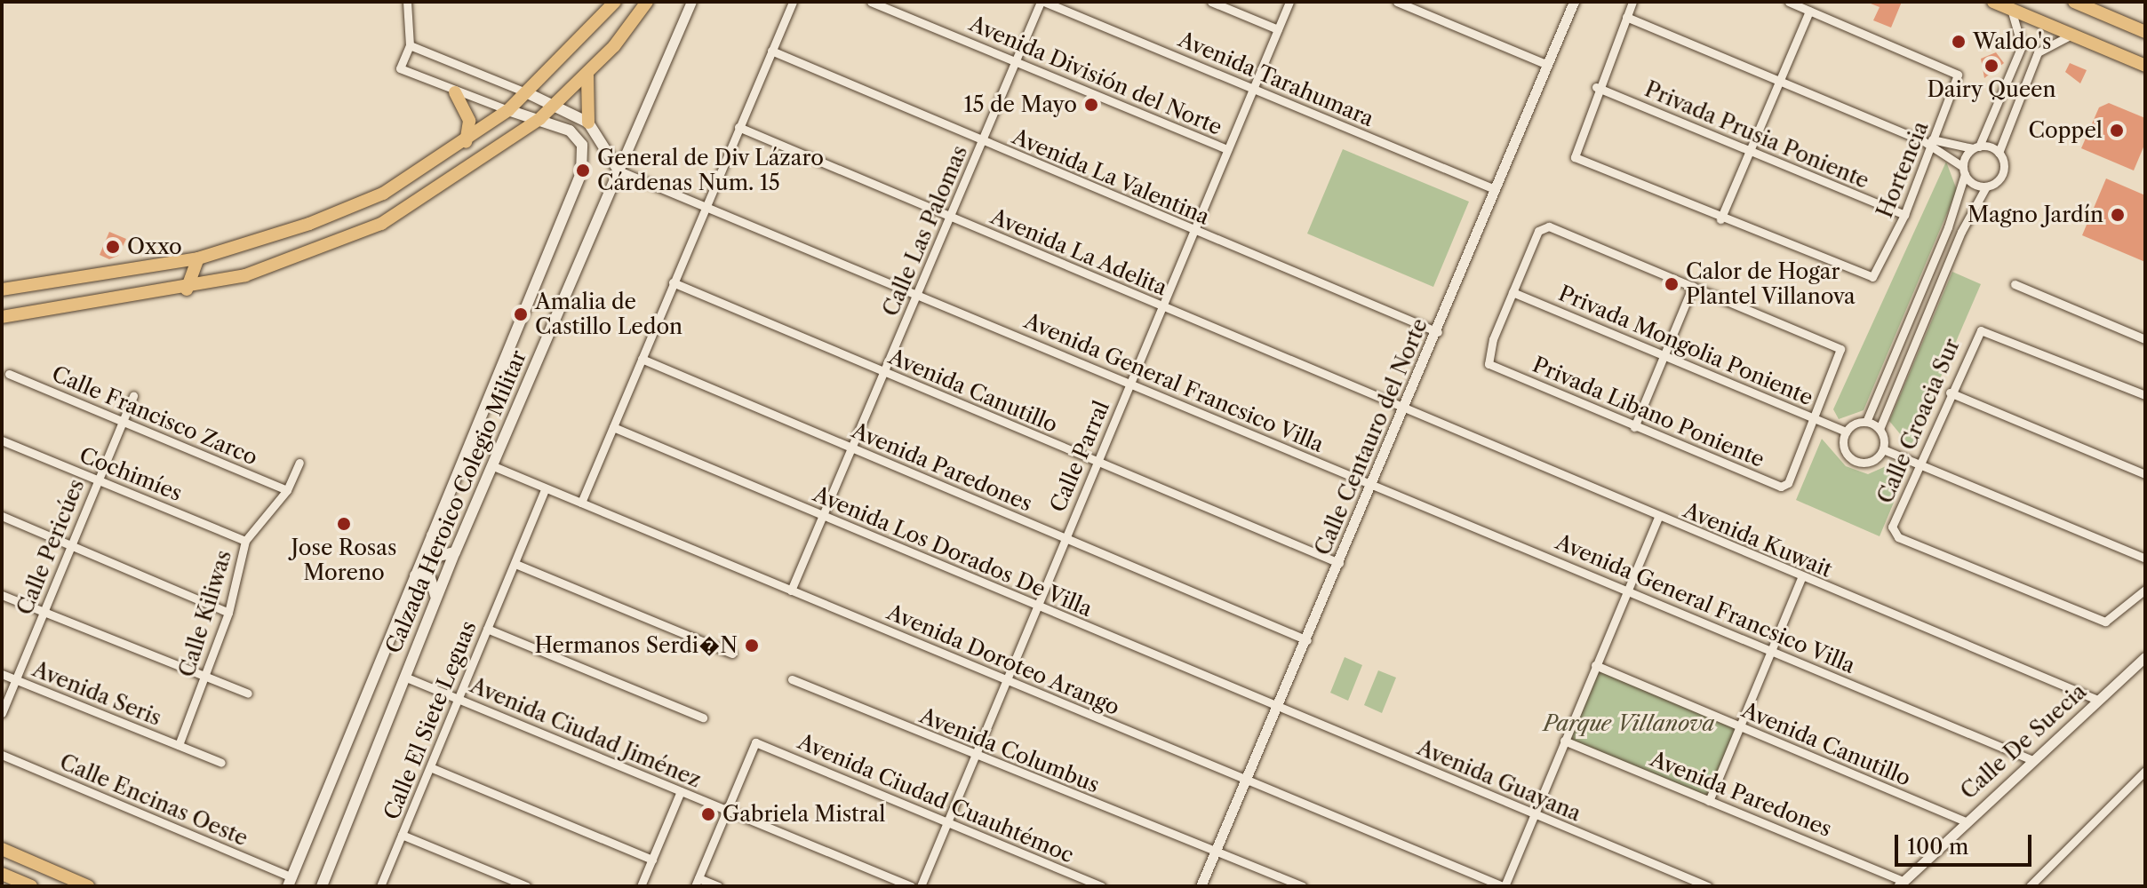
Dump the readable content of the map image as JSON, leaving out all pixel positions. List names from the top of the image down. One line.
{"streets":{"main road":["Calzada Heroico Colegio Militar"],"street":["Avenida División del Norte","Avenida Tarahumara","Privada Prusia Poniente","Hortencia","Avenida La Valentina","Calle Las Palomas","Avenida La Adelita","Privada Mongolia Poniente","Avenida General Francsico Villa","Avenida Canutillo","Privada Libano Poniente","Calle Francisco Zarco","Calle Croacia Sur","Calle Centauro del Norte","Calle Parral","Avenida Paredones","Cochimíes","Avenida Kuwait","Calle Pericúes","Avenida Los Dorados De Villa","Calle Kiliwas","Avenida Doroteo Arango","Avenida Seris","Calle El Siete Leguas","Avenida Ciudad Jiménez","Calle De Suecia","Avenida Columbus","Avenida Guayana","Avenida Ciudad Cuauhtémoc","Calle Encinas Oeste"]},"crossings":[["Avenida División del Norte","Calle Las Palomas"],["Avenida División del Norte","Calle Parral"],["Avenida Tarahumara","Calle Las Palomas"],["Avenida Tarahumara","Calle Centauro del Norte"],["Avenida Tarahumara","Calle Parral"],["Privada Prusia Poniente","Hortencia"],["Avenida La Valentina","Calle Las Palomas"],["Avenida La Valentina","Calle Centauro del Norte"],["Avenida La Valentina","Calle Parral"],["Calle Las Palomas","Avenida La Adelita"],["Calle Las Palomas","Avenida General Francsico Villa"],["Calle Las Palomas","Avenida Canutillo"],["Calle Las Palomas","Avenida Paredones"],["Calle Las Palomas","Avenida Los Dorados De Villa"],["Calle Las Palomas","Avenida Doroteo Arango"],["Avenida La Adelita","Calle Centauro del Norte"],["Avenida La Adelita","Calle Parral"],["Avenida La Adelita","Avenida Kuwait"],["Privada Mongolia Poniente","Privada Libano Poniente"],["Avenida General Francsico Villa","Calle Centauro del Norte"],["Avenida General Francsico Villa","Calle Parral"],["Avenida General Francsico Villa","Calzada Heroico Colegio Militar"],["Avenida General Francsico Villa","Calle De Suecia"],["Avenida Canutillo","Calle Centauro del Norte"],["Avenida Canutillo","Calle Parral"],["Avenida Canutillo","Calle De Suecia"],["Calle Francisco Zarco","Calle Pericúes"],["Calle Francisco Zarco","Calle Kiliwas"],["Calle Centauro del Norte","Avenida Paredones"],["Calle Centauro del Norte","Avenida Kuwait"],["Calle Centauro del Norte","Avenida Los Dorados De Villa"],["Calle Centauro del Norte","Avenida Doroteo Arango"],["Calle Centauro del Norte","Avenida Columbus"],["Calle Centauro del Norte","Avenida Guayana"],["Calle Parral","Avenida Paredones"],["Calle Parral","Avenida Los Dorados De Villa"],["Calle Parral","Avenida Doroteo Arango"],["Calle Parral","Avenida Columbus"],["Calle Parral","Avenida Ciudad Cuauhtémoc"],["Avenida Paredones","Calle De Suecia"],["Cochimíes","Calle Pericúes"],["Cochimíes","Calle Kiliwas"],["Calzada Heroico Colegio Militar","Avenida Doroteo Arango"],["Calzada Heroico Colegio Militar","Avenida Ciudad Jiménez"],["Calzada Heroico Colegio Militar","Calle Encinas Oeste"],["Avenida Kuwait","Calle De Suecia"],["Calle Pericúes","Avenida Seris"],["Avenida Los Dorados De Villa","Avenida Guayana"],["Calle Kiliwas","Avenida Seris"],["Avenida Doroteo Arango","Calle El Siete Leguas"],["Calle El Siete Leguas","Avenida Ciudad Jiménez"],["Avenida Ciudad Jiménez","Avenida Ciudad Cuauhtémoc"]],"parks":["Parque Villanova"],"places":["Waldo's","Dairy Queen","15 de Mayo","Coppel","General de Div Lázaro Cárdenas Num. 15","Magno Jardín","Oxxo","Calor de Hogar Plantel Villanova","Amalia de Castillo Ledon","Jose Rosas Moreno","Hermanos Serdi�N","Gabriela Mistral"],"scale_bar":"100 m"}
